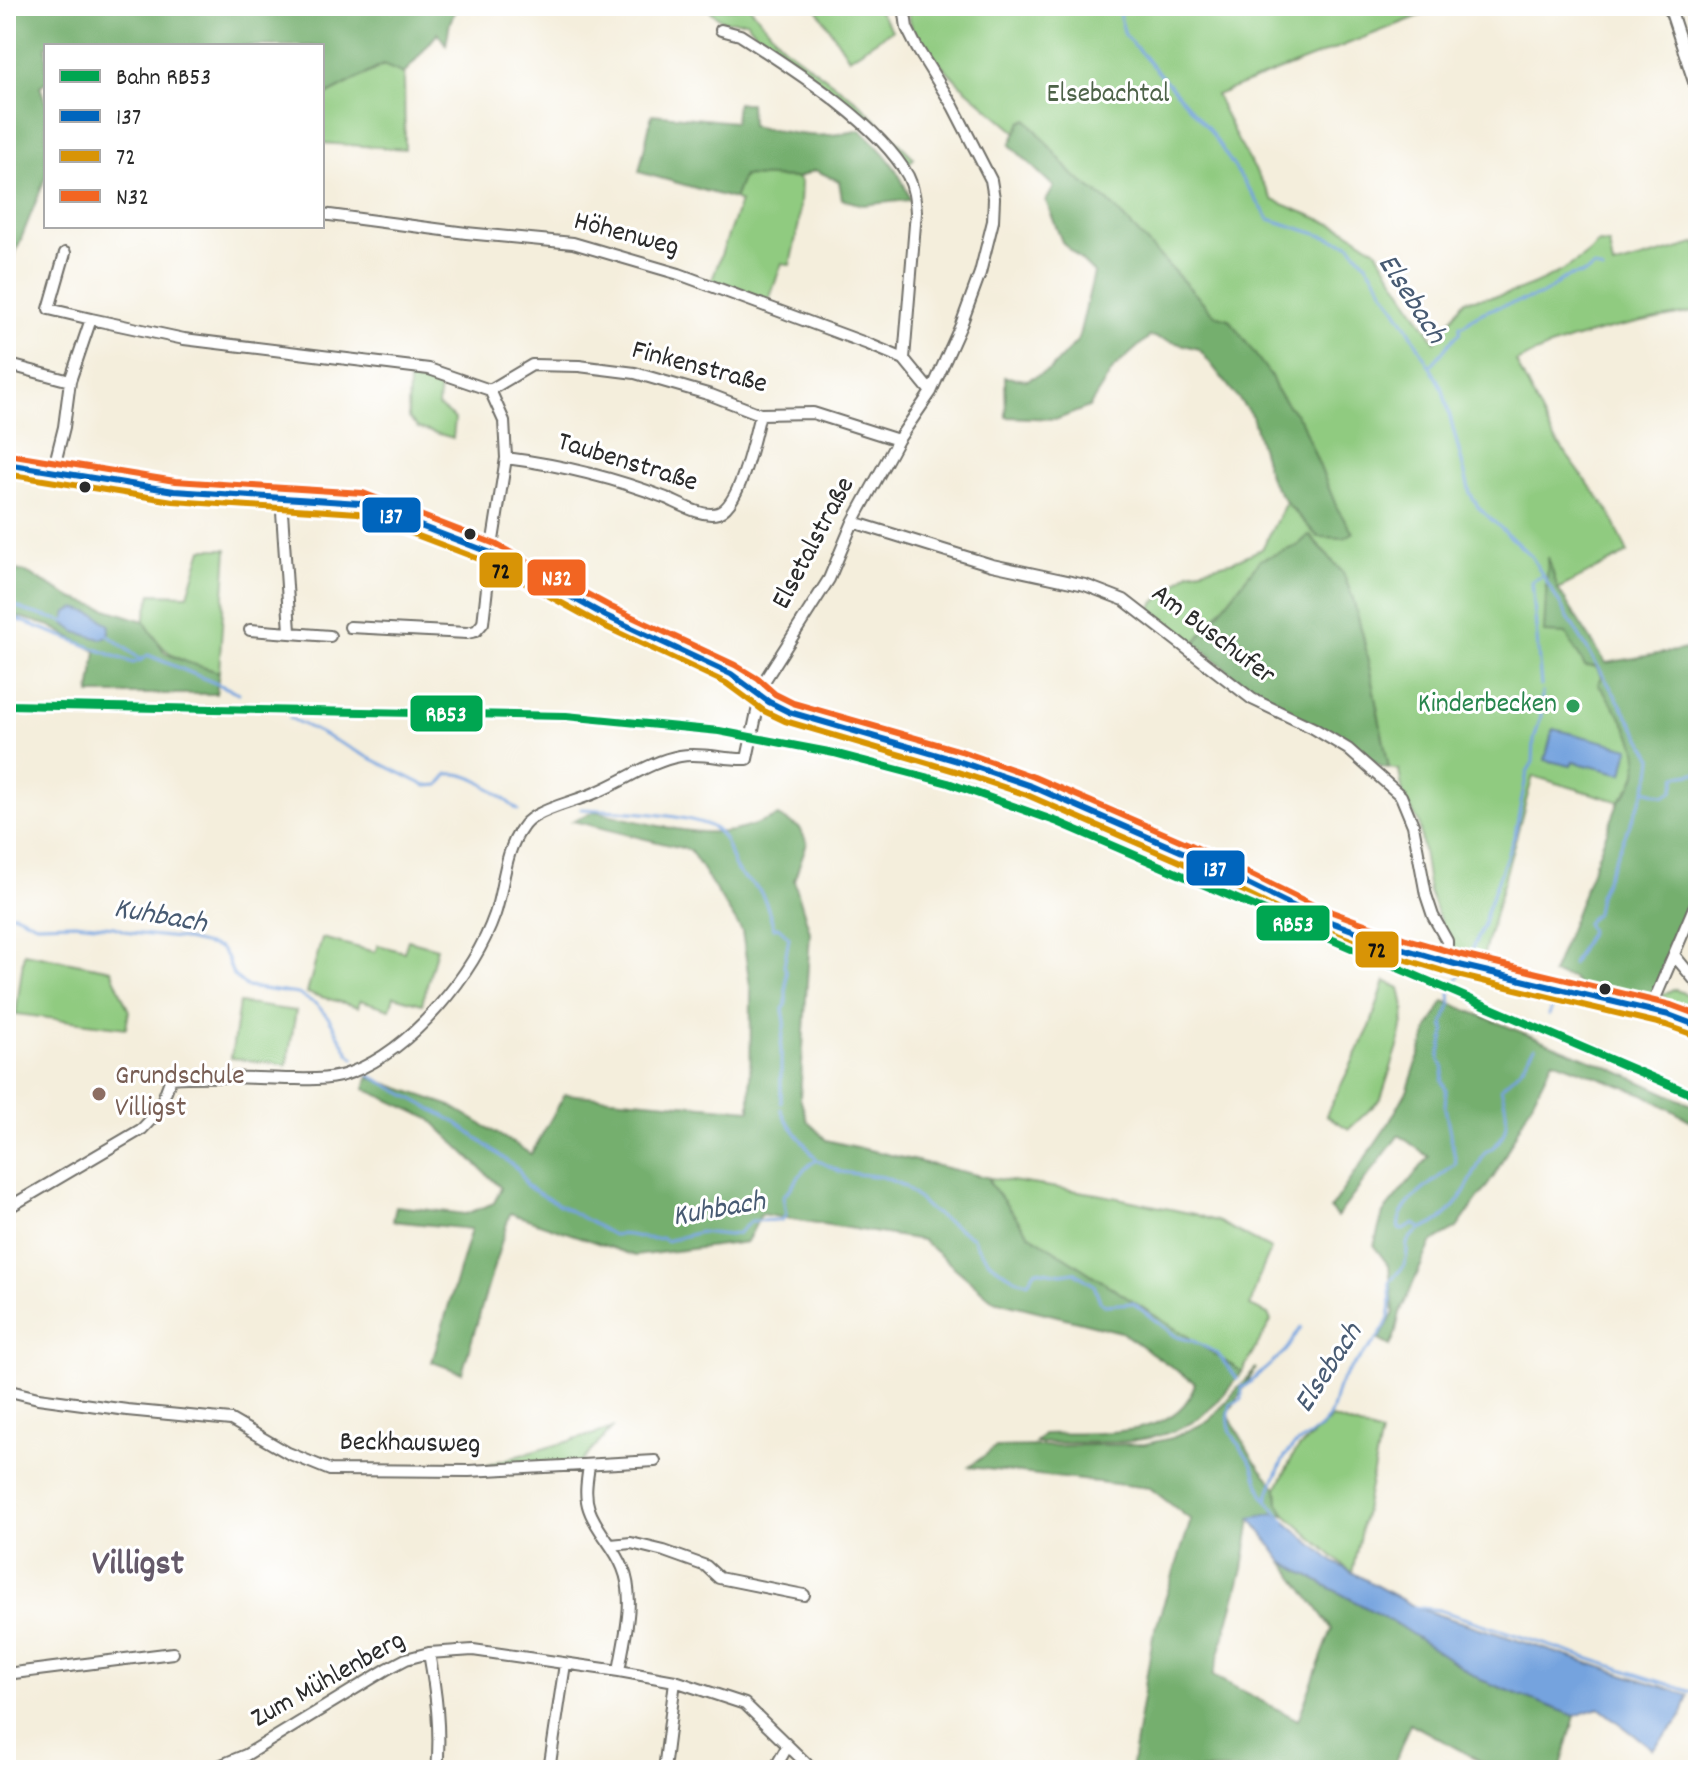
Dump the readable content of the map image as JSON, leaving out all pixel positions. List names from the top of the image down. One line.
{"streets":{"street":["Höhenweg","Finkenstraße","Taubenstraße","Elsetalstraße","Am Buschufer","Beckhausweg","Zum Mühlenberg"]},"crossings":[["Finkenstraße","Taubenstraße"],["Finkenstraße","Elsetalstraße"],["Elsetalstraße","Am Buschufer"]],"districts":["Villigst"],"water":["Elsebach","Kuhbach"],"parks":["Elsebachtal"],"places":["Kinderbecken","Grundschule Villigst"],"lines":["transit line N32","transit line 137","transit line 72","rail line RB53"],"legend":["Bahn RB53","137","72","N32"]}
